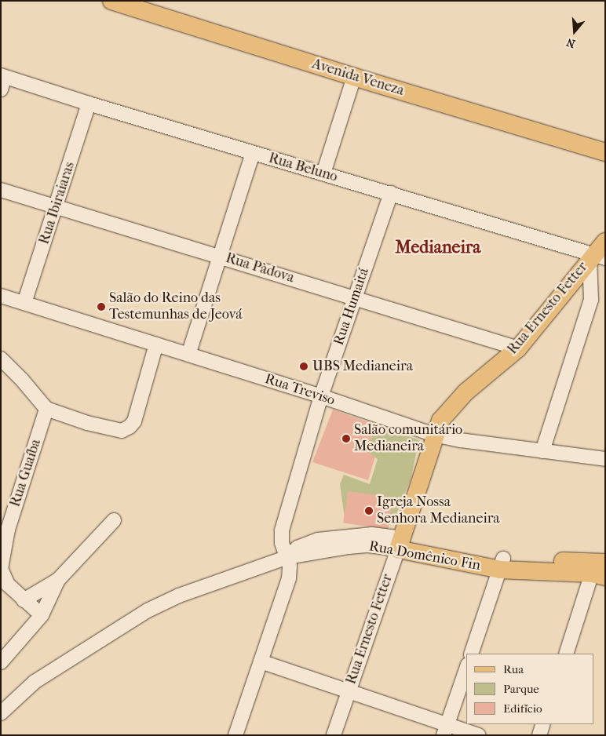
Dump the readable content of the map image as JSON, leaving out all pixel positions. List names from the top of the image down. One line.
{"streets":{"main road":["Avenida Veneza","Rua Ernesto Fetter","Rua Domênico Fin"],"street":["Rua Beluno","Rua Ibiraiaras","Rua Pàdova","Rua Humaitá","Rua Treviso","Rua Guaíba"]},"crossings":[["Rua Beluno","Rua Ibiraiaras"],["Rua Beluno","Rua Humaitá"],["Rua Beluno","Rua Ernesto Fetter"],["Rua Ibiraiaras","Rua Pàdova"],["Rua Ibiraiaras","Rua Treviso"],["Rua Pàdova","Rua Humaitá"],["Rua Pàdova","Rua Ernesto Fetter"],["Rua Humaitá","Rua Treviso"],["Rua Humaitá","Rua Domênico Fin"],["Rua Ernesto Fetter","Rua Treviso"],["Rua Ernesto Fetter","Rua Domênico Fin"]],"districts":["Medianeira"],"places":["Salão do Reino das Testemunhas de Jeová","UBS Medianeira","Salão comunitário Medianeira","Igreja Nossa Senhora Medianeira"],"legend":["Rua","Parque","Edifício"],"north":"bottom"}
